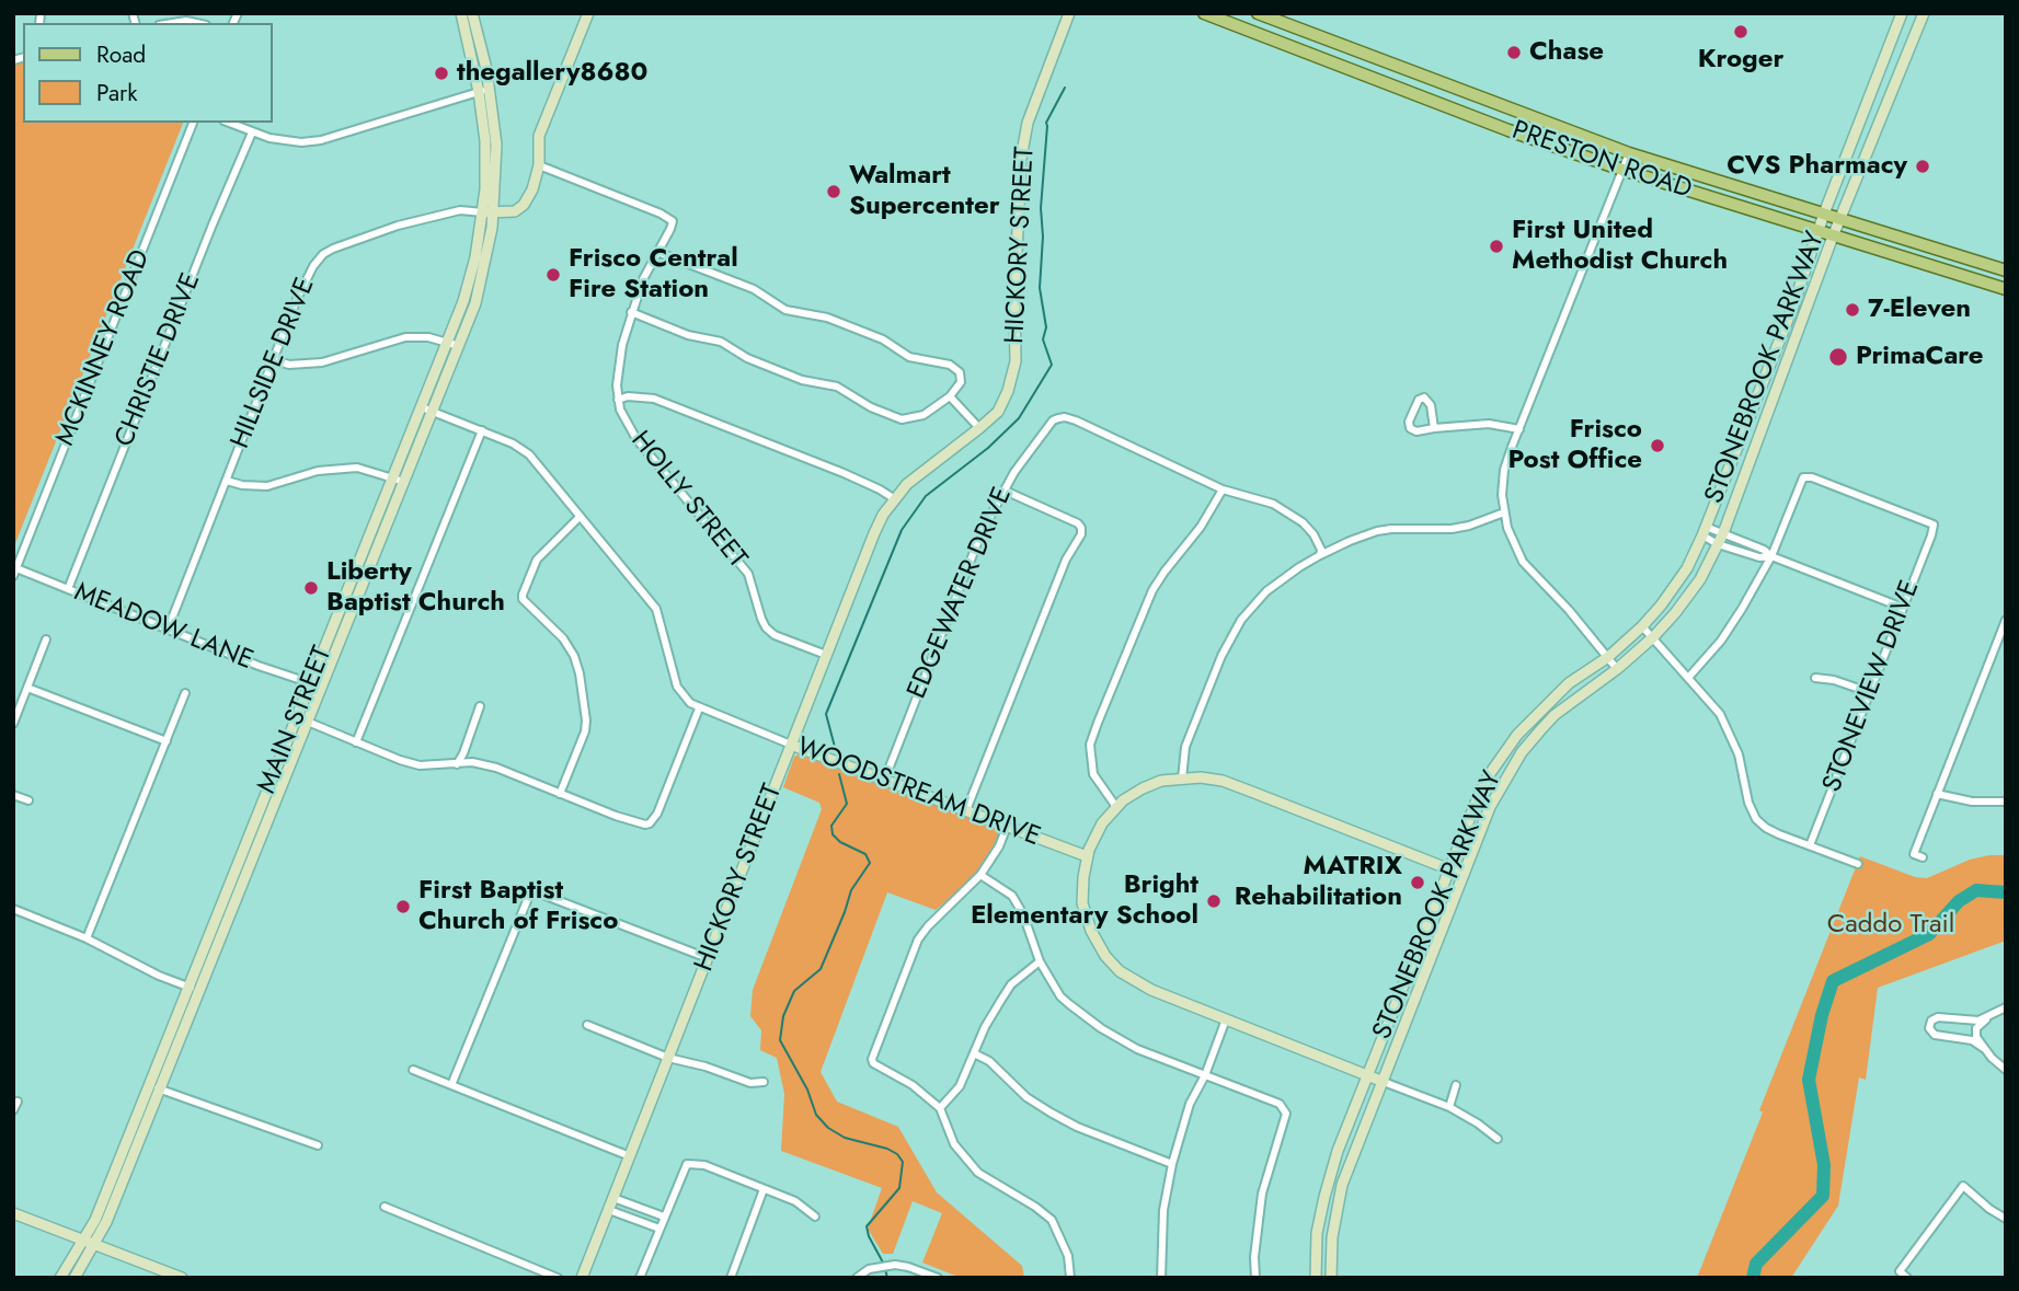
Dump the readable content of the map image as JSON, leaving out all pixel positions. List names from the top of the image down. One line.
{"streets":{"main road":["PRESTON ROAD","HICKORY STREET","STONEBROOK PARKWAY","MAIN STREET","WOODSTREAM DRIVE"],"street":["MCKINNEY ROAD","CHRISTIE DRIVE","HILLSIDE DRIVE","HOLLY STREET","EDGEWATER DRIVE","MEADOW LANE","STONEVIEW DRIVE"]},"crossings":[["PRESTON ROAD","STONEBROOK PARKWAY"],["HICKORY STREET","HOLLY STREET"],["HICKORY STREET","WOODSTREAM DRIVE"],["MCKINNEY ROAD","MEADOW LANE"],["CHRISTIE DRIVE","MEADOW LANE"],["HILLSIDE DRIVE","MEADOW LANE"],["HILLSIDE DRIVE","MAIN STREET"],["EDGEWATER DRIVE","WOODSTREAM DRIVE"],["MEADOW LANE","MAIN STREET"],["MAIN STREET","WOODSTREAM DRIVE"]],"parks":["Caddo Trail"],"places":["Kroger","Chase","thegallery8680","CVS Pharmacy","Walmart Supercenter","First United Methodist Church","Frisco Central Fire Station","7-Eleven","PrimaCare","Frisco Post Office","Liberty Baptist Church","MATRIX Rehabilitation","Bright Elementary School","First Baptist Church of Frisco"],"legend":["Road","Park"]}
